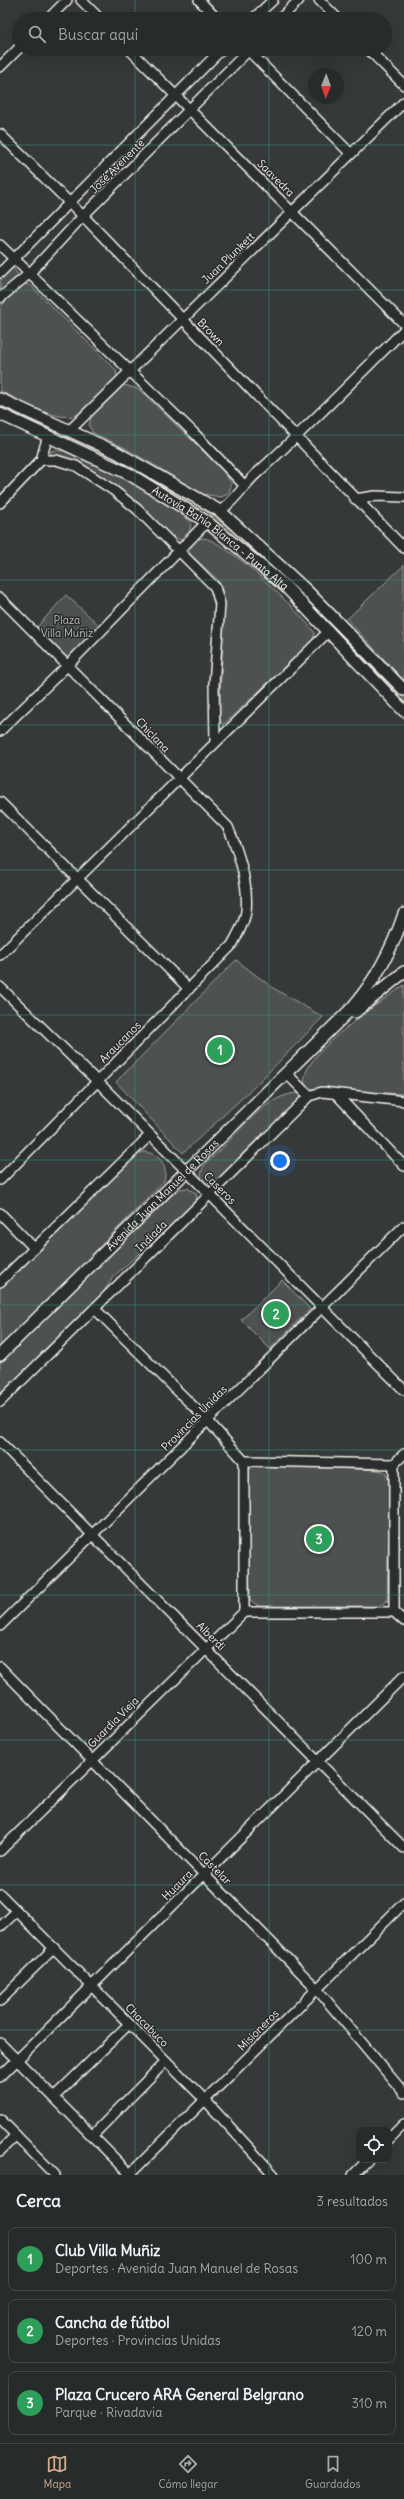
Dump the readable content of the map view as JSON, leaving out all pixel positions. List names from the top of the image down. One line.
{"streets":{"main road":["Autovía Bahía Blanca - Punta Alta","Avenida Juan Manuel de Rosas"],"street":["José Avenente","Saavedra","Juan Plunkett","Brown","Chiclana","Araucanos","Caseros","Indiada","Provincias Unidas","Alberdi","Guardia Vieja","Castelar","Huaura","Chacabuco","Misioneros"]},"crossings":[["José Avenente","Saavedra"],["José Avenente","Brown"],["Saavedra","Juan Plunkett"],["Juan Plunkett","Brown"],["Juan Plunkett","Autovía Bahía Blanca - Punta Alta"],["Chiclana","Araucanos"],["Araucanos","Caseros"],["Caseros","Avenida Juan Manuel de Rosas"],["Caseros","Indiada"],["Caseros","Provincias Unidas"],["Provincias Unidas","Alberdi"],["Alberdi","Guardia Vieja"],["Alberdi","Huaura"],["Guardia Vieja","Castelar"],["Castelar","Huaura"],["Castelar","Misioneros"],["Huaura","Chacabuco"],["Chacabuco","Misioneros"]],"parks":["Plaza Villa Muñiz"],"north":"bottom","page":{"search":"Buscar aquí","pins":["1","2","3"],"heading":["Cerca","3 resultados"],"list":[{"mark":"1","name":"Club Villa Muñiz","note":"Deportes · Avenida Juan Manuel de Rosas","value":"100 m"},{"mark":"2","name":"Cancha de fútbol","note":"Deportes · Provincias Unidas","value":"120 m"},{"mark":"3","name":"Plaza Crucero ARA General Belgrano","note":"Parque · Rivadavia","value":"310 m"}],"nav":["Mapa","Cómo llegar","Guardados"]}}
